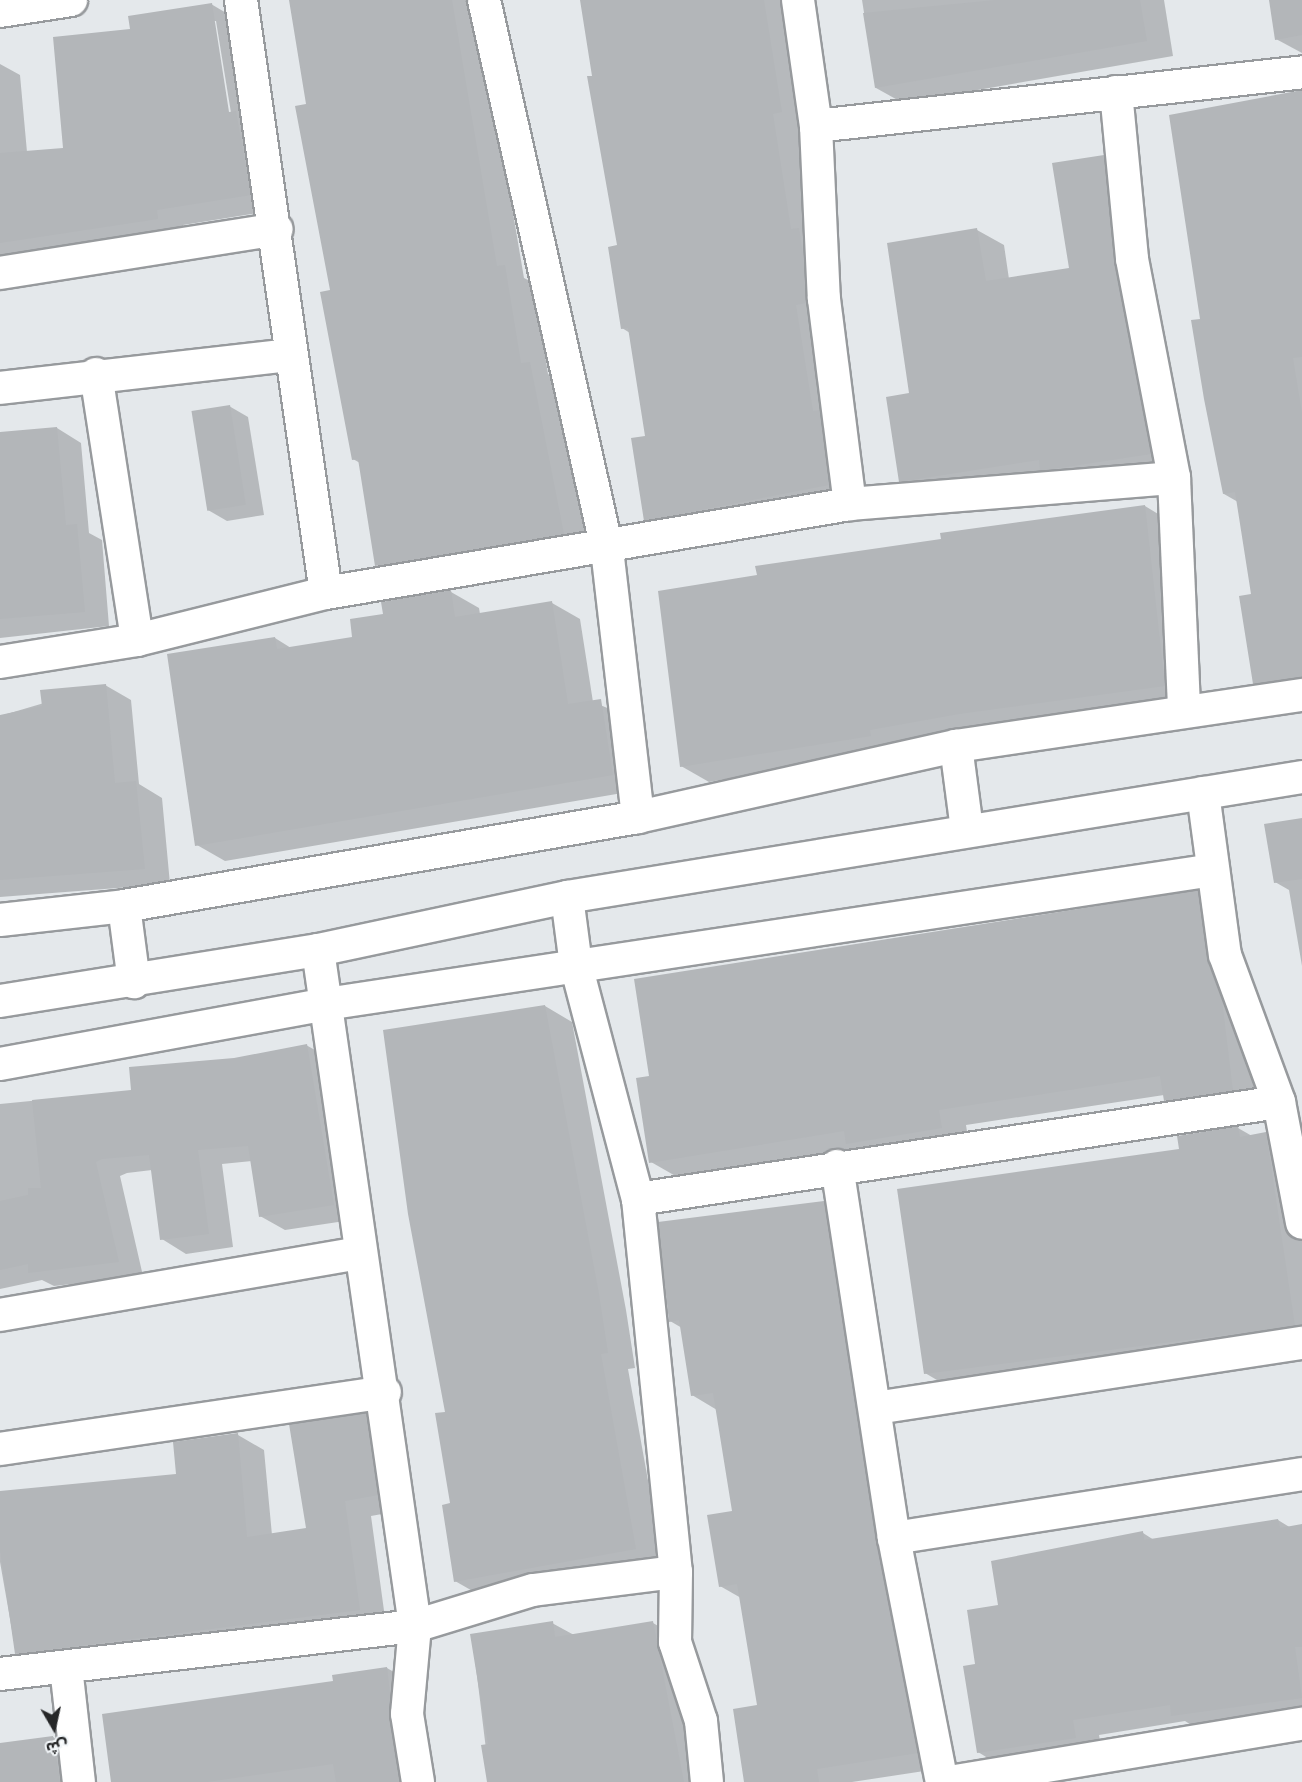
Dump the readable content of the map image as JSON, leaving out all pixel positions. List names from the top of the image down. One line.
{"north":"bottom"}
